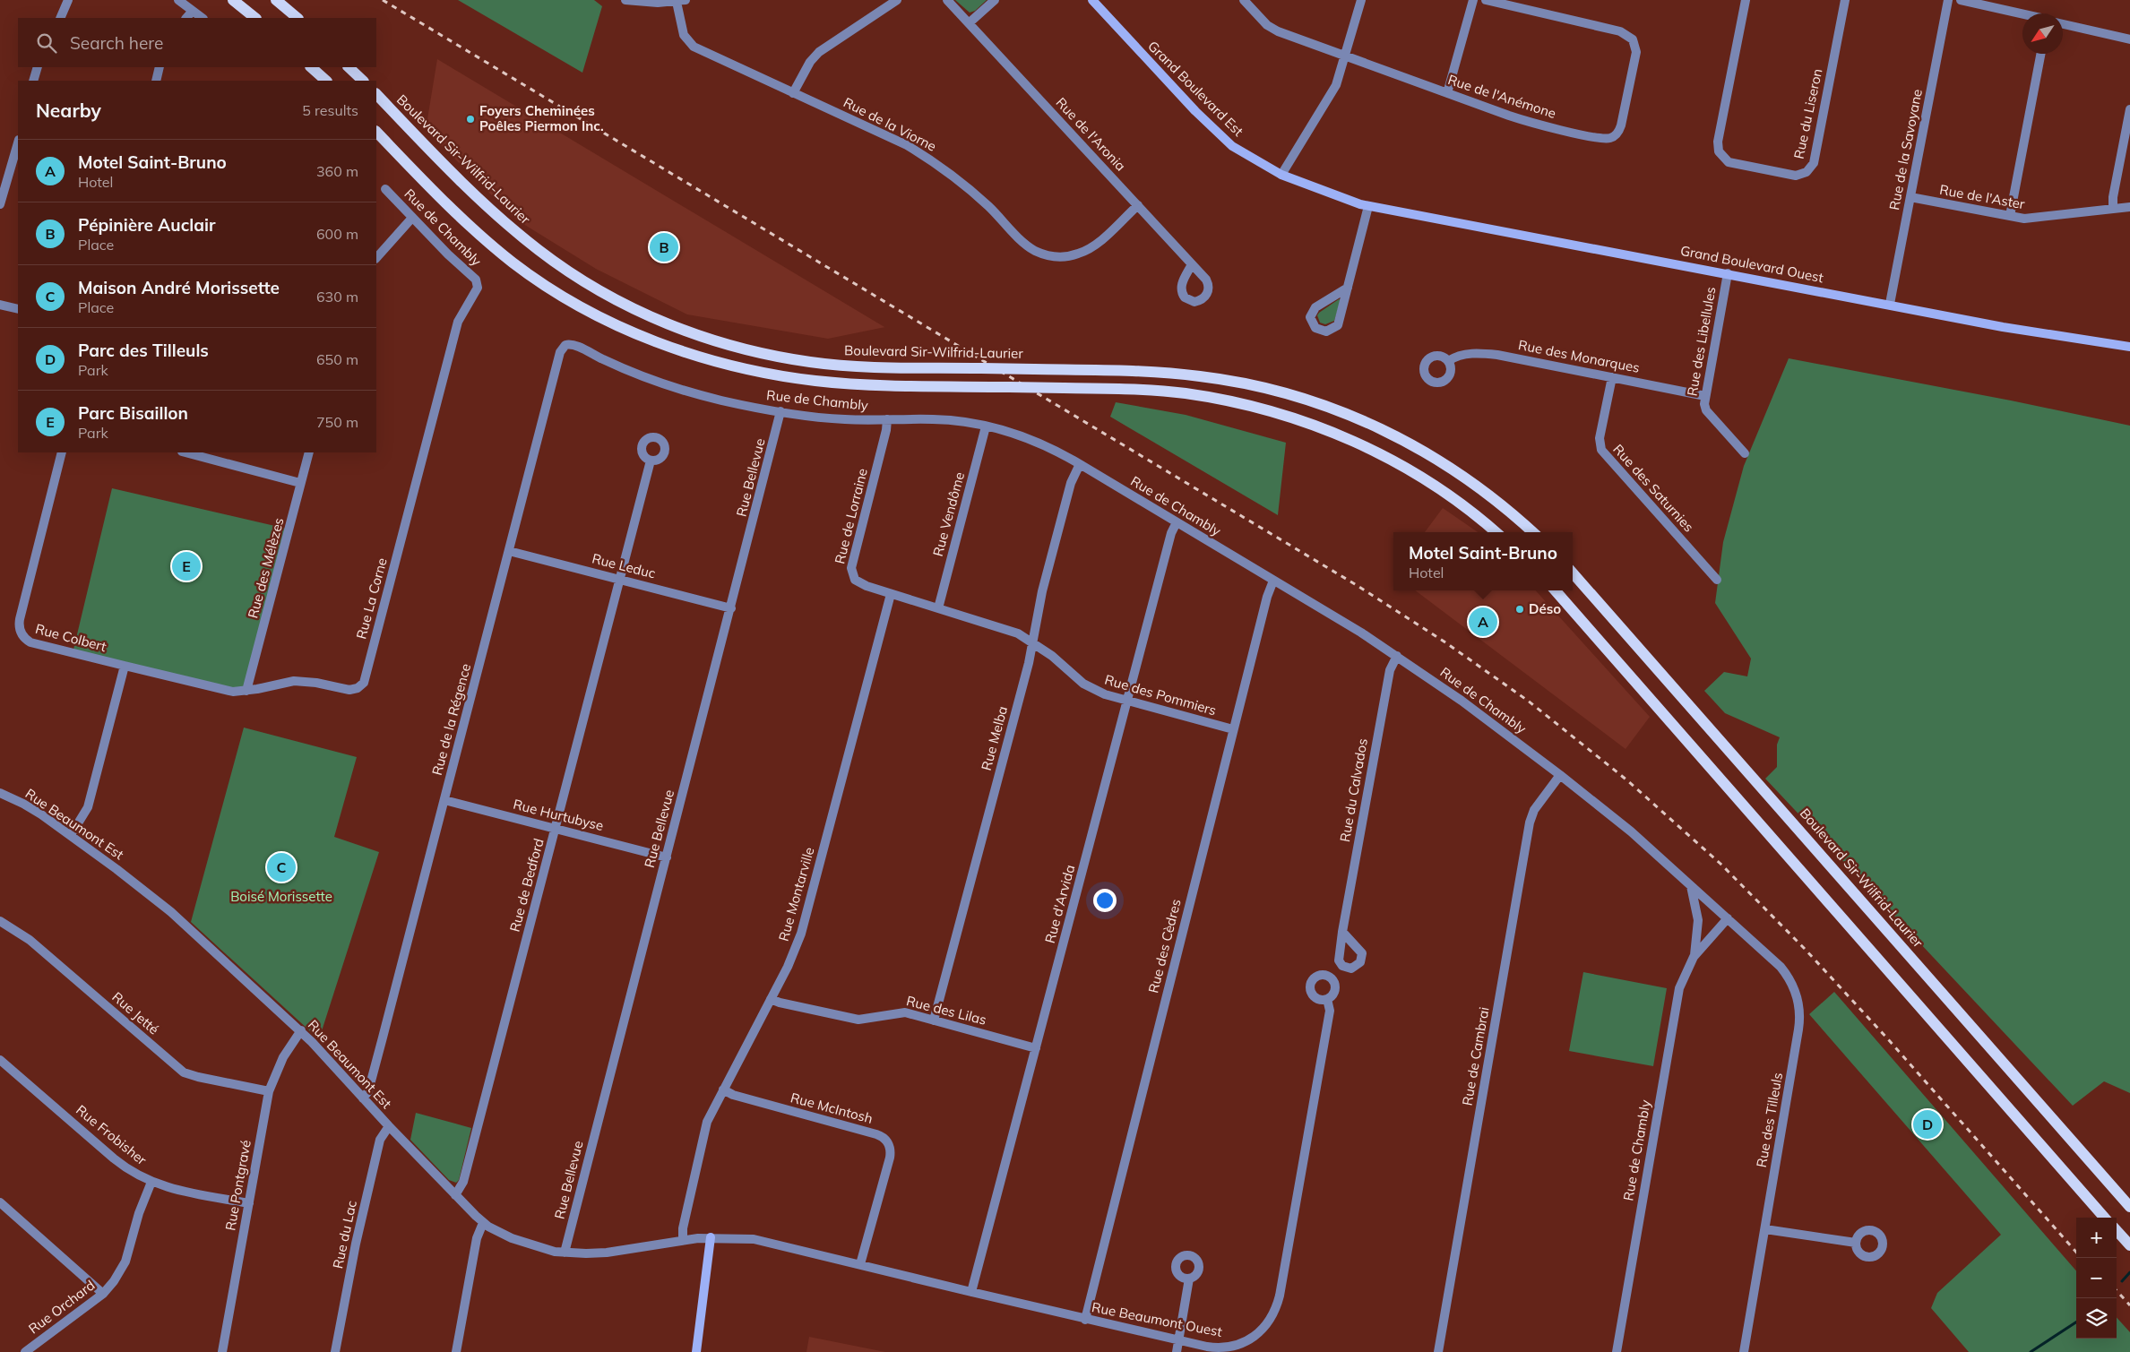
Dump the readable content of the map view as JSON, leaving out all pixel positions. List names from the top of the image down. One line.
{"streets":{"main road":["Boulevard Sir-Wilfrid-Laurier"],"street":["Grand Boulevard Est","Rue de l'Anémone","Rue du Liseron","Rue de la Viorne","Rue de l'Aronia","Rue de la Savoyane","Rue de l'Aster","Rue de Chambly","Grand Boulevard Ouest","Rue des Libellules","Rue des Monarques","Rue Bellevue","Rue des Saturnies","Rue Vendôme","Rue de Lorraine","Rue Leduc","Rue des Mélèzes","Rue La Corne","Rue Colbert","Rue des Pommiers","Rue de la Régence","Rue Melba","Rue du Calvados","Rue Hurtubyse","Rue Beaumont Est","Rue de Bedford","Rue Montarville","Rue d'Arvida","Rue des Cèdres","Rue des Lilas","Rue Jetté","Rue de Cambrai","Rue McIntosh","Rue des Tilleuls","Rue Frobisher","Rue Pontgravé","Rue du Lac","Rue Orchard","Rue Beaumont Ouest"]},"crossings":[["Grand Boulevard Est","Grand Boulevard Ouest"],["Rue de la Viorne","Rue de l'Aronia"],["Rue de la Savoyane","Rue de l'Aster"],["Rue de la Savoyane","Grand Boulevard Ouest"],["Rue de Chambly","Rue Bellevue"],["Rue de Chambly","Rue Vendôme"],["Rue de Chambly","Rue de Lorraine"],["Rue de Chambly","Rue La Corne"],["Rue de Chambly","Rue de la Régence"],["Rue de Chambly","Rue Melba"],["Rue de Chambly","Rue du Calvados"],["Rue de Chambly","Rue d'Arvida"],["Rue de Chambly","Rue des Cèdres"],["Rue de Chambly","Rue de Cambrai"],["Rue de Chambly","Rue des Tilleuls"],["Grand Boulevard Ouest","Rue des Libellules"],["Rue des Libellules","Rue des Monarques"],["Rue des Monarques","Rue des Saturnies"],["Rue Bellevue","Rue Leduc"],["Rue Bellevue","Rue Hurtubyse"],["Rue Bellevue","Rue Beaumont Est"],["Rue Vendôme","Rue des Pommiers"],["Rue de Lorraine","Rue des Pommiers"],["Rue de Lorraine","Rue Montarville"],["Rue Leduc","Rue de la Régence"],["Rue Leduc","Rue de Bedford"],["Rue des Mélèzes","Rue La Corne"],["Rue La Corne","Rue Colbert"],["Rue des Pommiers","Rue Melba"],["Rue des Pommiers","Rue Montarville"],["Rue des Pommiers","Rue d'Arvida"],["Rue des Pommiers","Rue des Cèdres"],["Rue de la Régence","Rue Hurtubyse"],["Rue de la Régence","Rue Beaumont Est"],["Rue Melba","Rue des Lilas"],["Rue Hurtubyse","Rue de Bedford"],["Rue Beaumont Est","Rue de Bedford"],["Rue Beaumont Est","Rue Montarville"],["Rue Beaumont Est","Rue Pontgravé"],["Rue Beaumont Est","Rue du Lac"],["Rue Beaumont Est","Rue Beaumont Ouest"],["Rue Montarville","Rue des Lilas"],["Rue Montarville","Rue McIntosh"],["Rue d'Arvida","Rue des Lilas"],["Rue d'Arvida","Rue Beaumont Ouest"],["Rue des Cèdres","Rue Beaumont Ouest"],["Rue Jetté","Rue Pontgravé"],["Rue McIntosh","Rue Beaumont Ouest"],["Rue Frobisher","Rue Pontgravé"],["Rue Frobisher","Rue Orchard"]],"parks":["Boisé Morissette"],"places":["Foyers Cheminées Poêles Piermon Inc.","Déso"],"north":"bottom left","page":{"search":"Search here","heading":["Nearby","5 results"],"list":[{"mark":"A","name":"Motel Saint-Bruno","note":"Hotel","value":"360 m"},{"mark":"B","name":"Pépinière Auclair","note":"Place","value":"600 m"},{"mark":"C","name":"Maison André Morissette","note":"Place","value":"630 m"},{"mark":"D","name":"Parc des Tilleuls","note":"Park","value":"650 m"},{"mark":"E","name":"Parc Bisaillon","note":"Park","value":"750 m"}],"pins":["B","E","A","C","D"],"popup":["Motel Saint-Bruno","Hotel"],"map_buttons":["+","−"]}}
